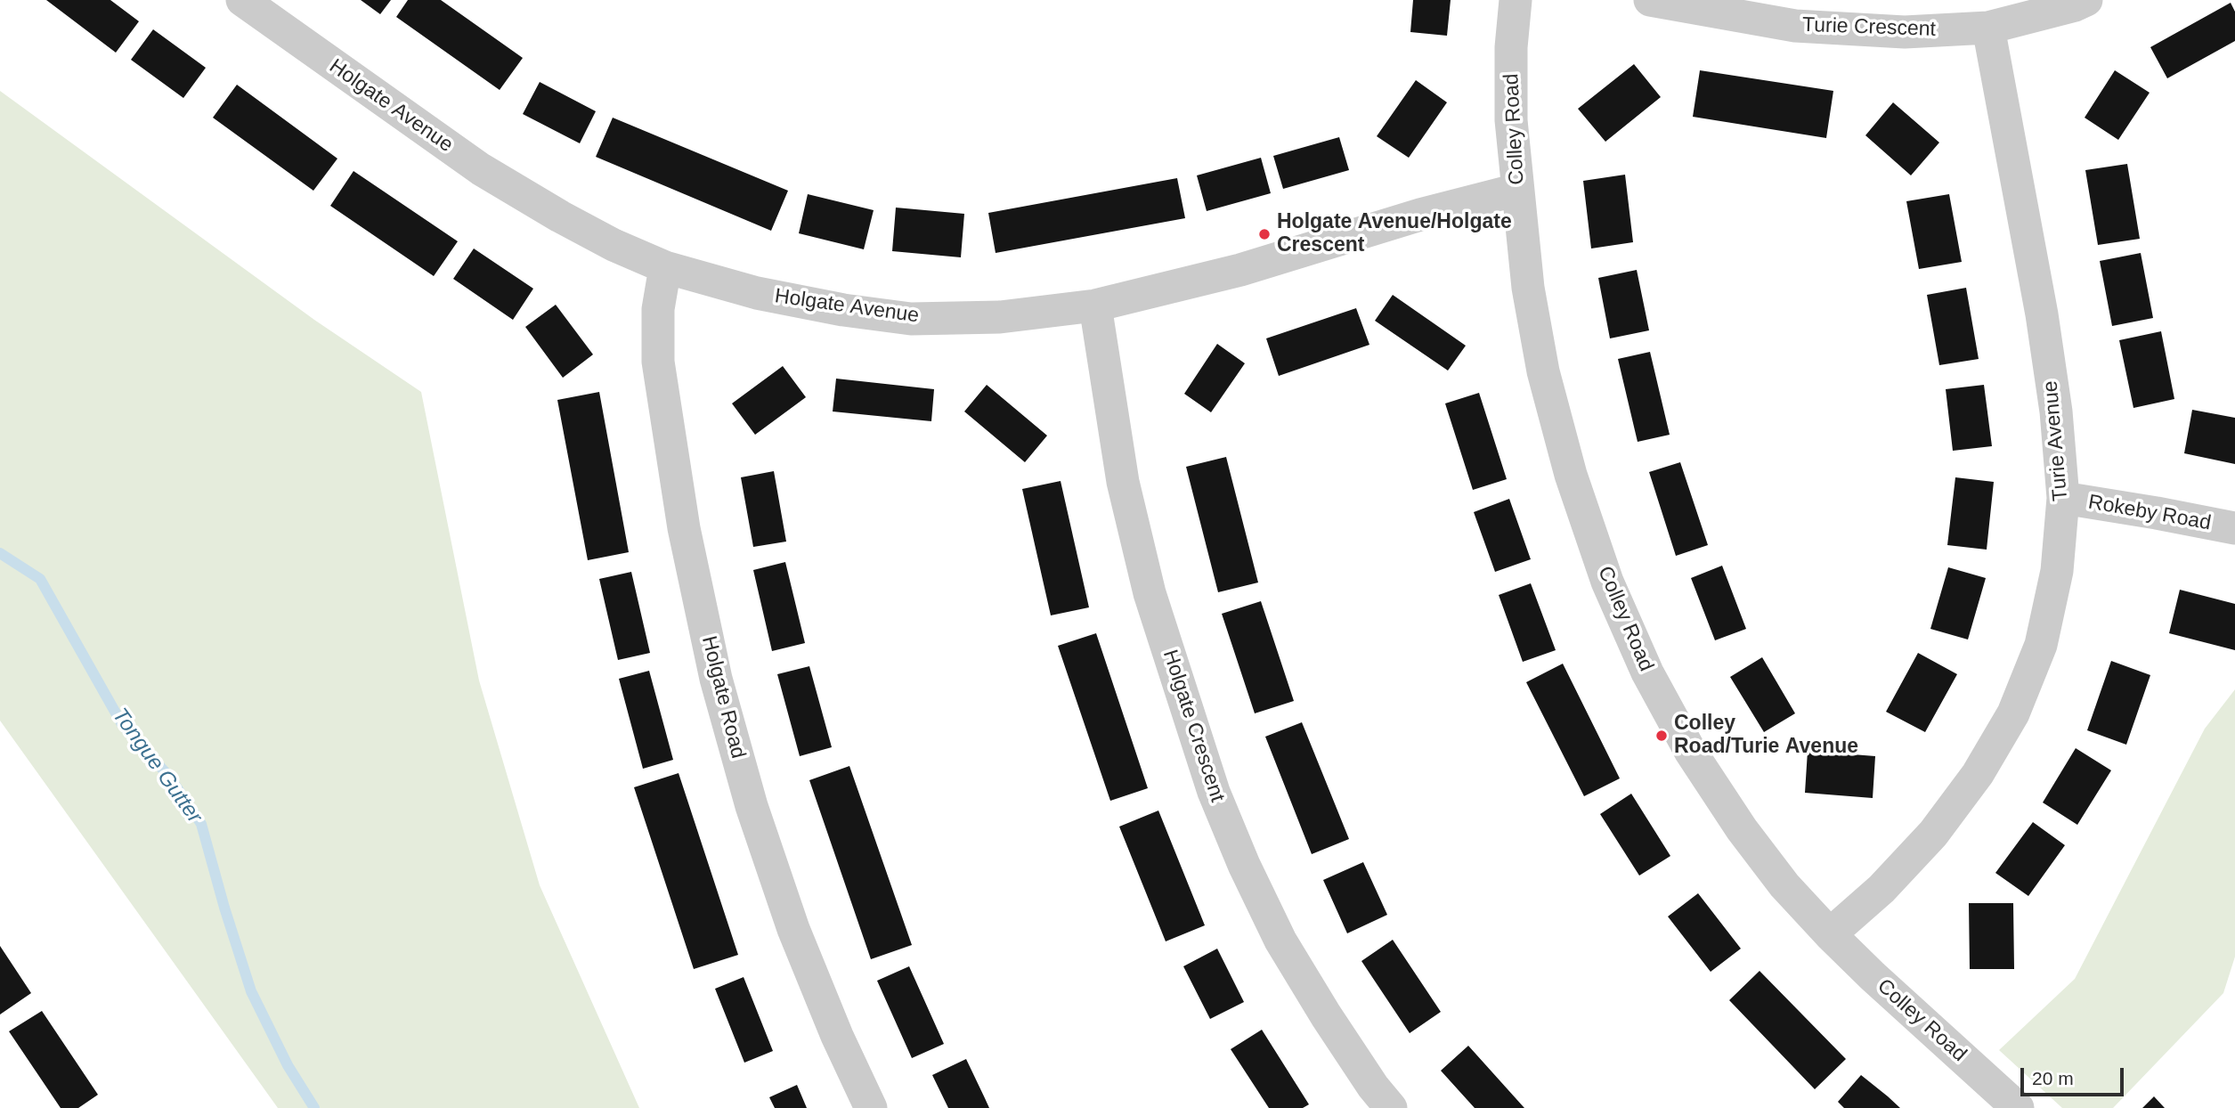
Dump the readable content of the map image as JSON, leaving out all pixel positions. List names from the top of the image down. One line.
{"streets":{"street":["Turie Crescent","Holgate Avenue","Colley Road","Turie Avenue","Rokeby Road","Holgate Road","Holgate Crescent"]},"crossings":[["Turie Crescent","Turie Avenue"],["Holgate Avenue","Colley Road"],["Holgate Avenue","Holgate Road"],["Holgate Avenue","Holgate Crescent"],["Colley Road","Turie Avenue"],["Turie Avenue","Rokeby Road"]],"water":["Tongue Gutter"],"places":["Holgate Avenue/Holgate Crescent","Colley Road/Turie Avenue"],"scale_bar":"20 m"}
